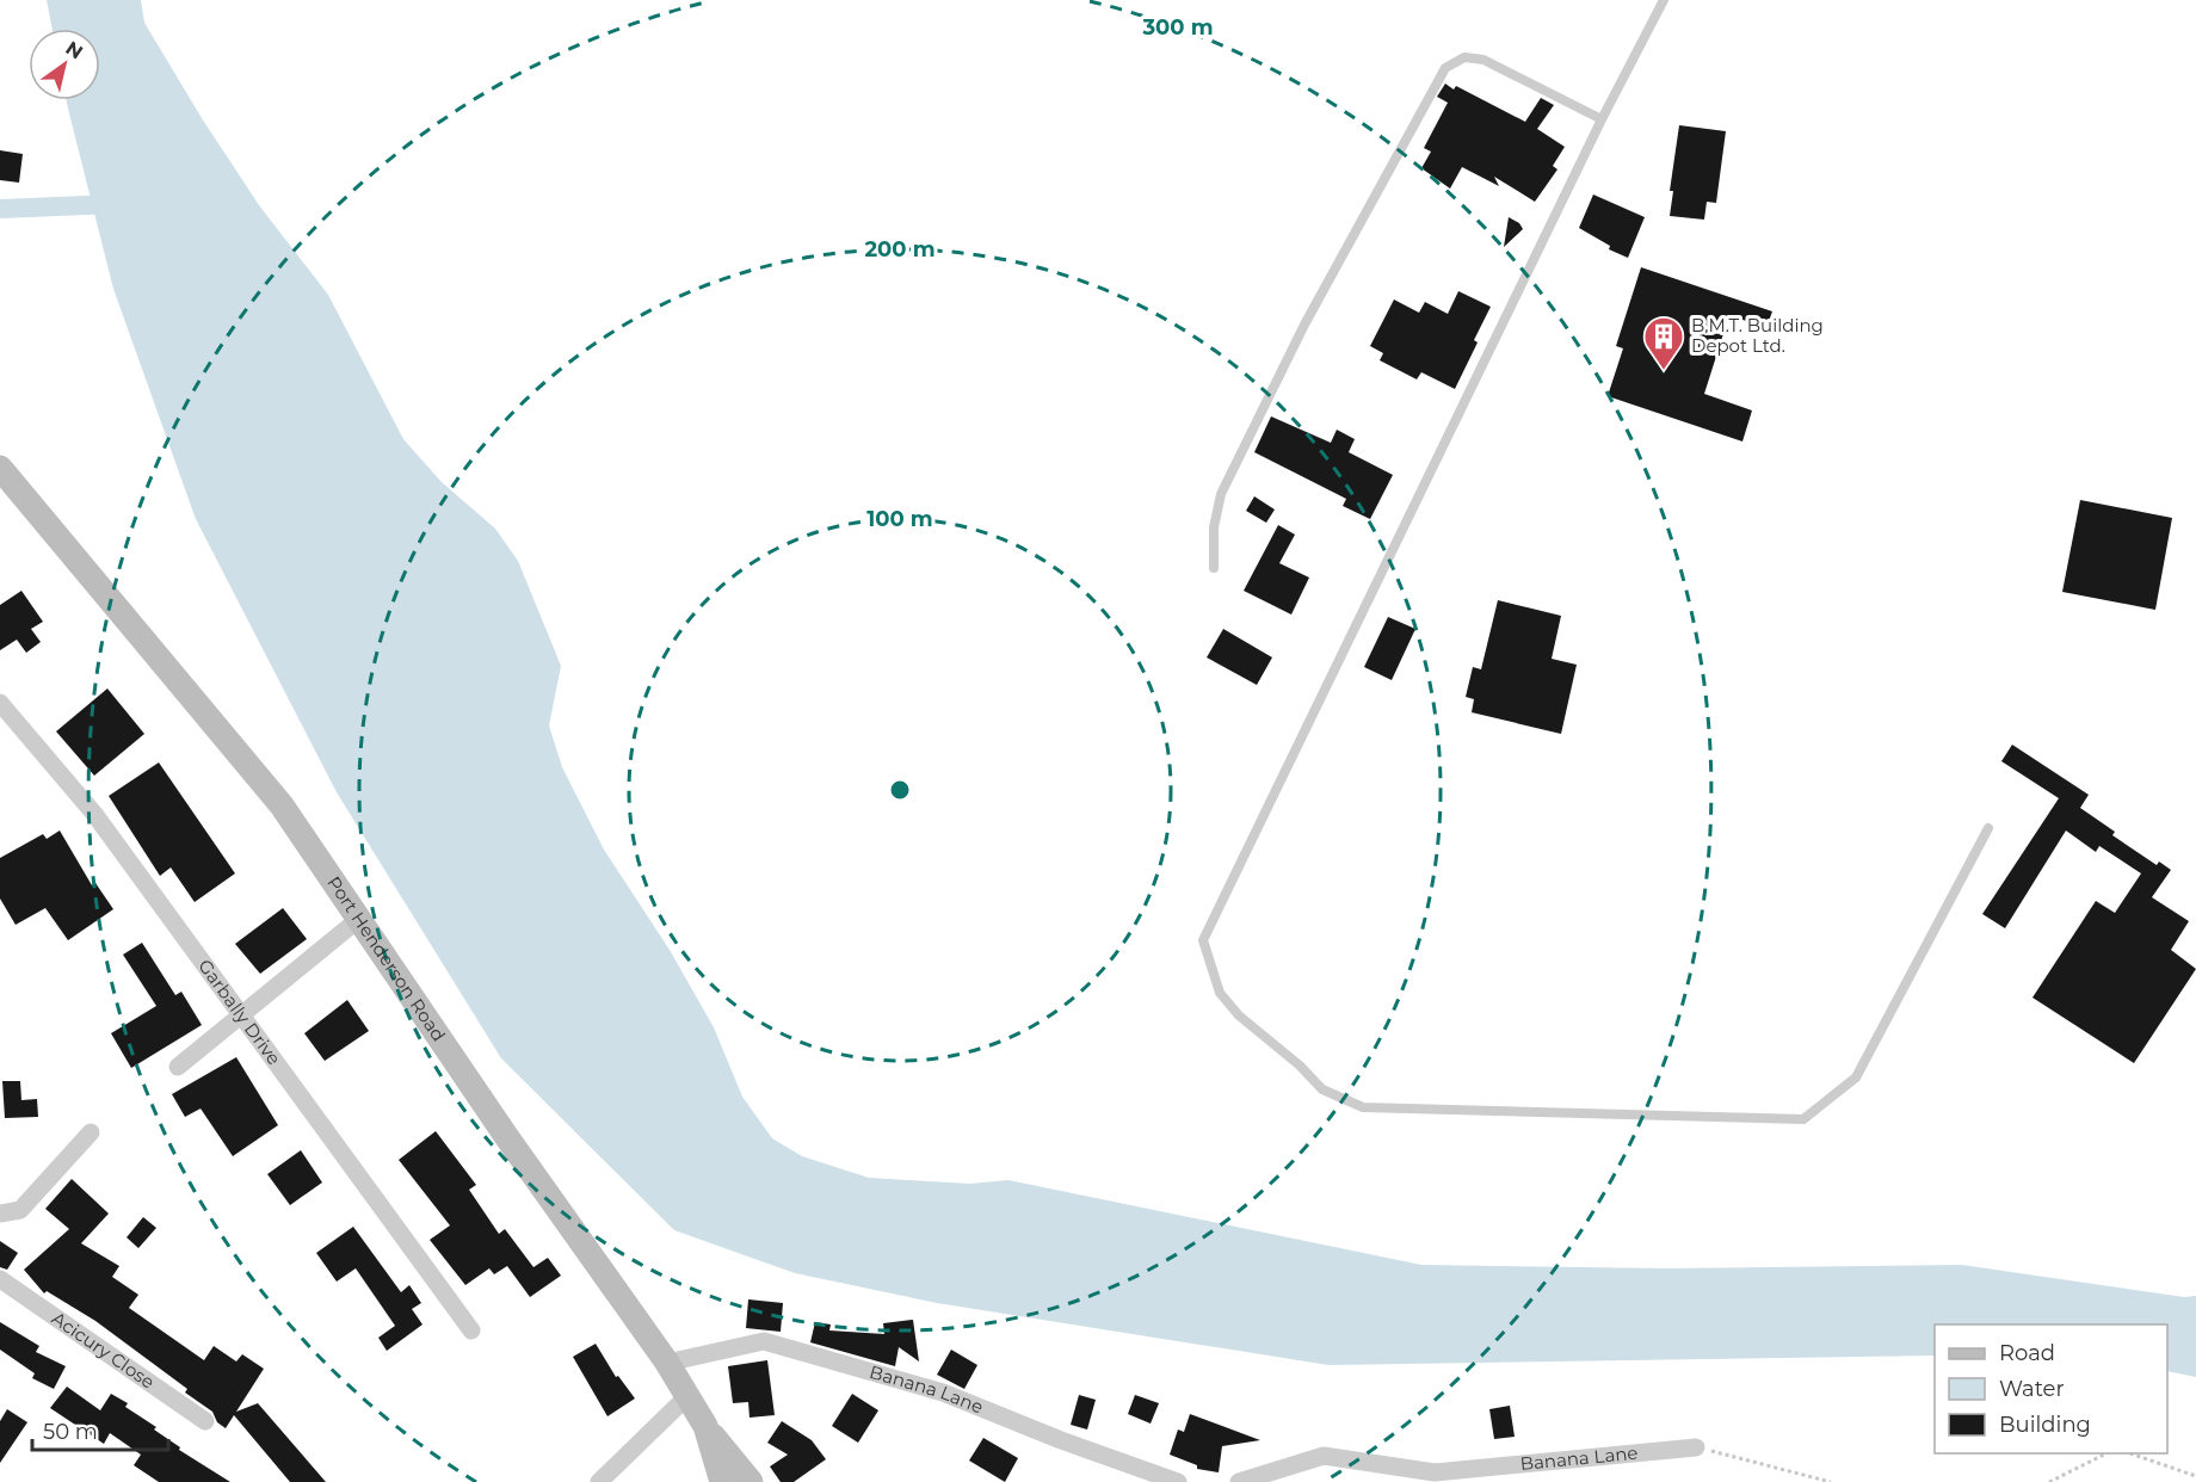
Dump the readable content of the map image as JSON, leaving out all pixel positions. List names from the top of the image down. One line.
{"streets":{"street":["Port Henderson Road","Garbally Drive","Acicury Close","Banana Lane"]},"crossings":[["Port Henderson Road","Banana Lane"]],"places":{"building":["B.M.T. Building Depot Ltd."]},"legend":["Road","Water","Building"],"scale_bar":"50 m","north":"top right","rings":["300 m","200 m","100 m"]}
